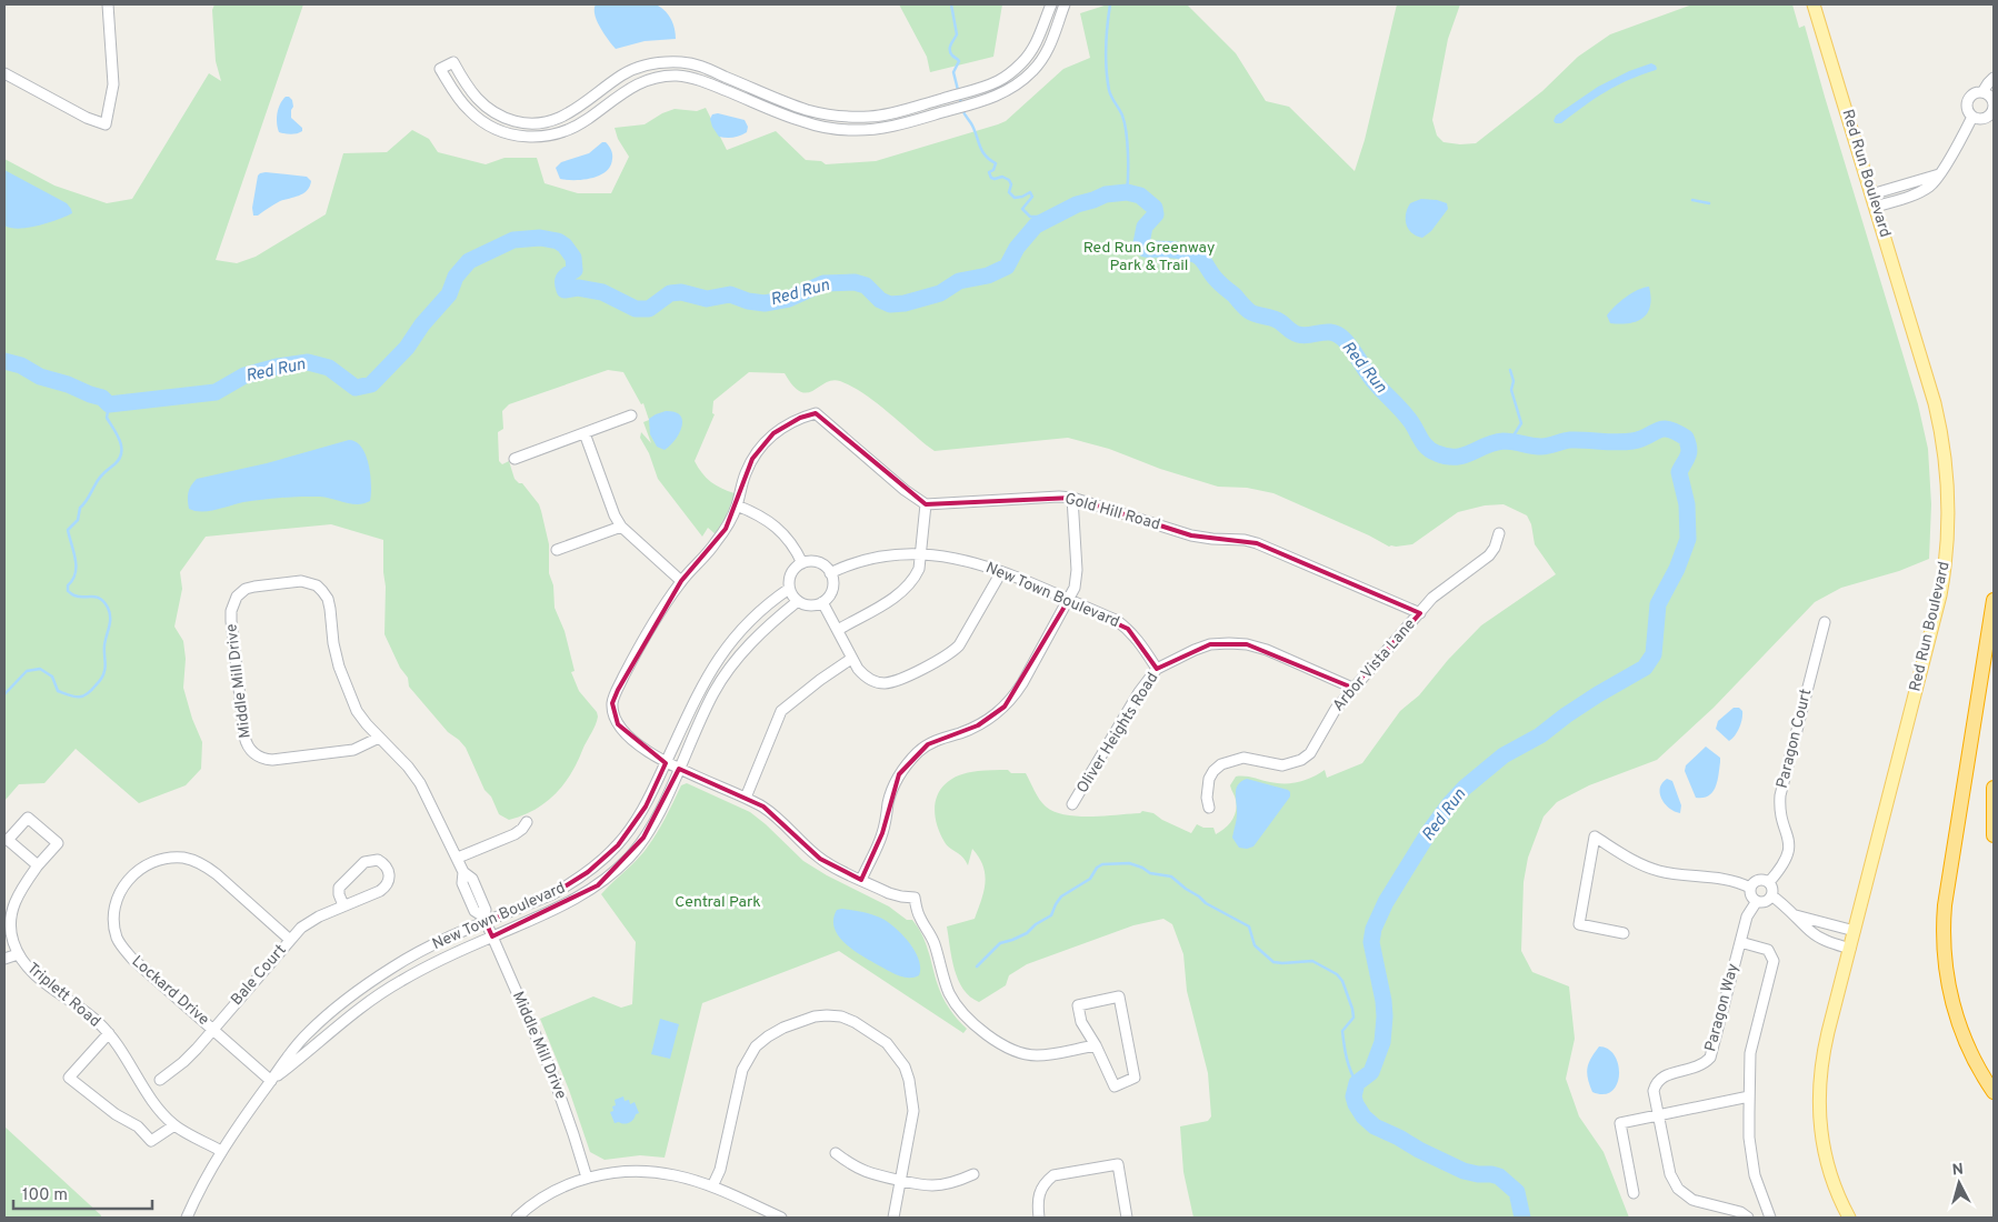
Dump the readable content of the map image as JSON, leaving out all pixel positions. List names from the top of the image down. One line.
{"streets":{"main road":["Red Run Boulevard"],"street":["Gold Hill Road","New Town Boulevard","Arbor Vista Lane","Middle Mill Drive","Oliver Heights Road","Paragon Court","Bale Court","Lockard Drive","Triplett Road","Paragon Way"]},"crossings":[["Gold Hill Road","Arbor Vista Lane"],["New Town Boulevard","Middle Mill Drive"],["New Town Boulevard","Oliver Heights Road"],["New Town Boulevard","Lockard Drive"],["New Town Boulevard","Triplett Road"],["Arbor Vista Lane","Oliver Heights Road"],["Paragon Court","Paragon Way"],["Bale Court","Lockard Drive"]],"water":["Red Run"],"parks":["Red Run Greenway Park & Trail","Central Park"],"scale_bar":"100 m","north":"top"}
